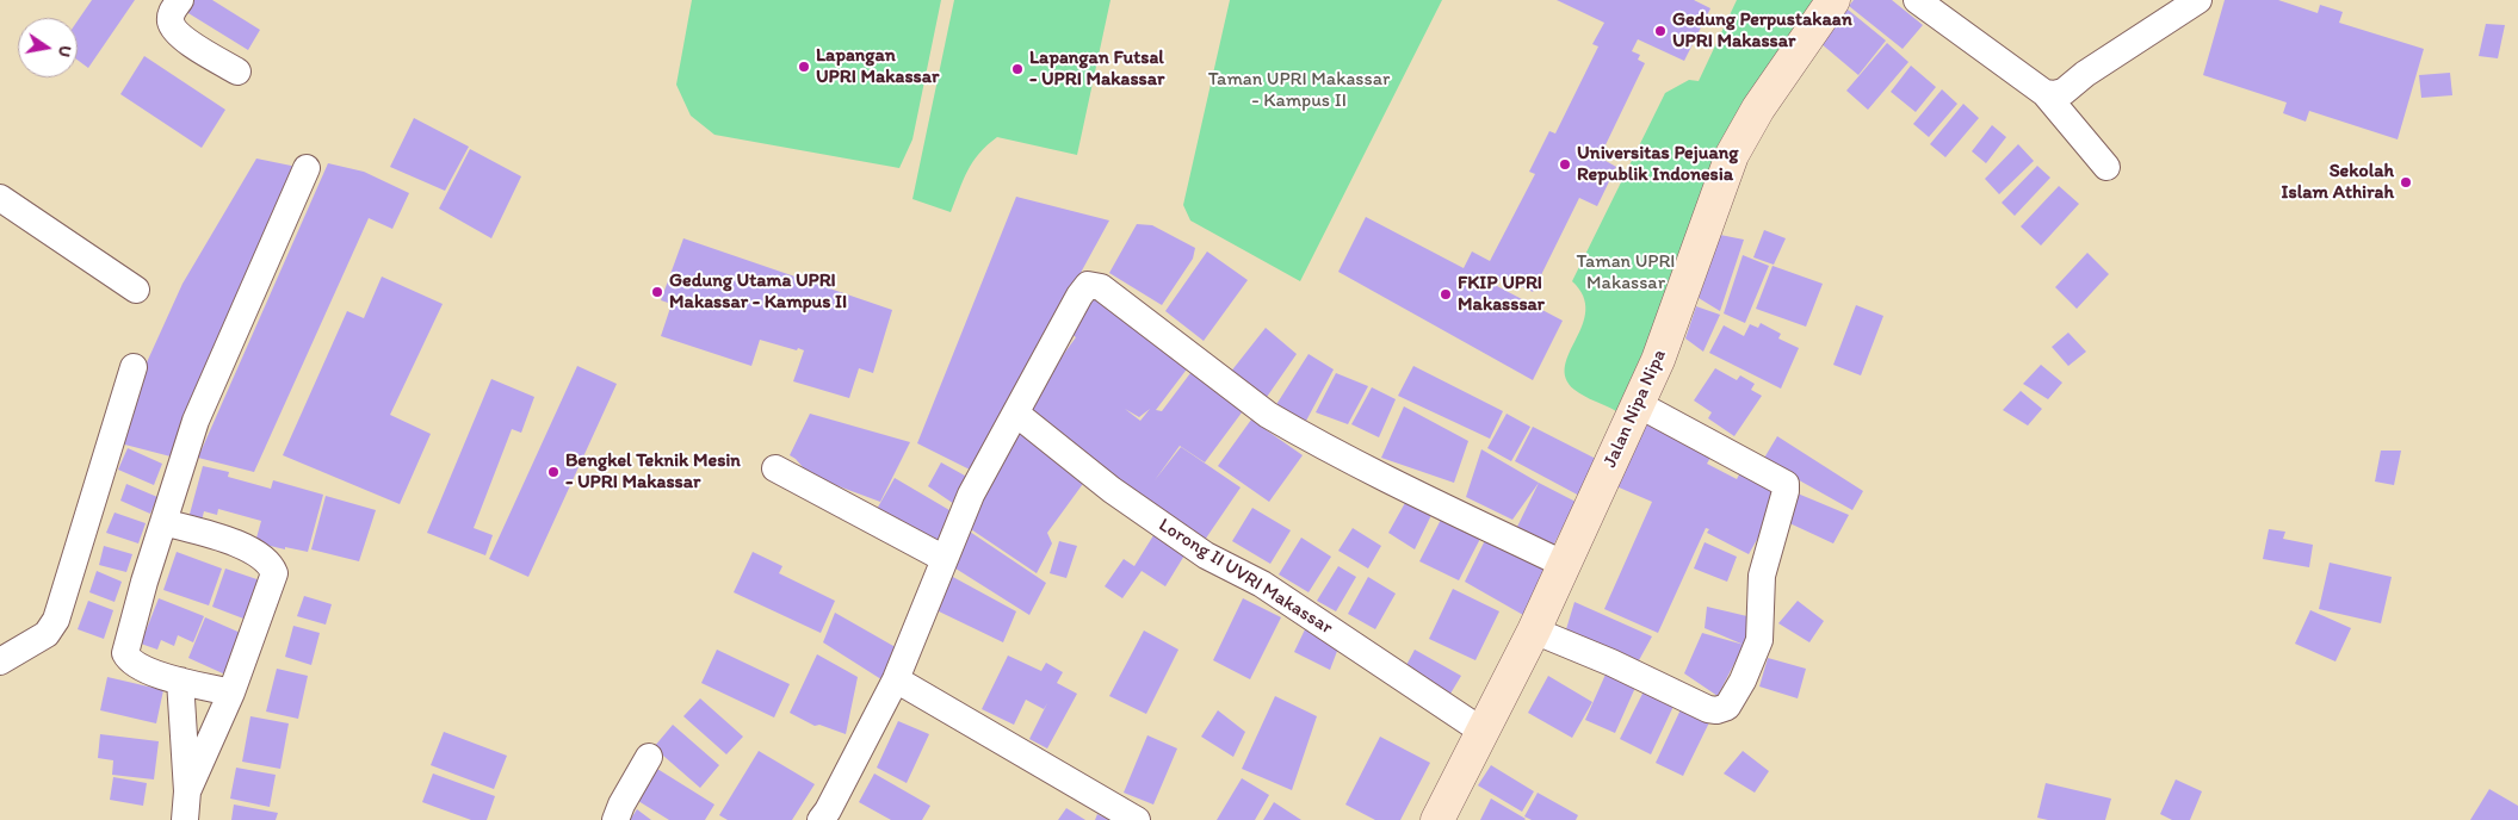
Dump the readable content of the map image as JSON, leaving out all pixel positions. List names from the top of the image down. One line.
{"streets":{"street":["Jalan Nipa Nipa","Lorong II UVRI Makassar"]},"crossings":[["Jalan Nipa Nipa","Lorong II UVRI Makassar"]],"parks":["Taman UPRI Makassar - Kampus II","Taman UPRI Makassar"],"places":["Gedung Perpustakaan UPRI Makassar","Lapangan UPRI Makassar","Lapangan Futsal - UPRI Makassar","Universitas Pejuang Republik Indonesia","Sekolah Islam Athirah","Gedung Utama UPRI Makassar - Kampus II","FKIP UPRI Makasssar","Bengkel Teknik Mesin - UPRI Makassar"],"north":"right"}
